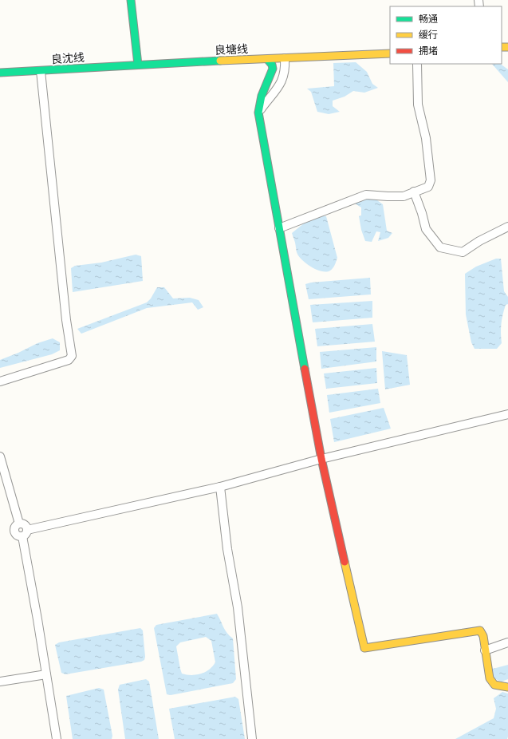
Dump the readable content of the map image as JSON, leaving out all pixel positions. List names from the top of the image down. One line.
{"streets":{"street":["良塘线","良沈线"]},"crossings":[["良塘线","良沈线"]],"legend":["畅通","缓行","拥堵"]}
